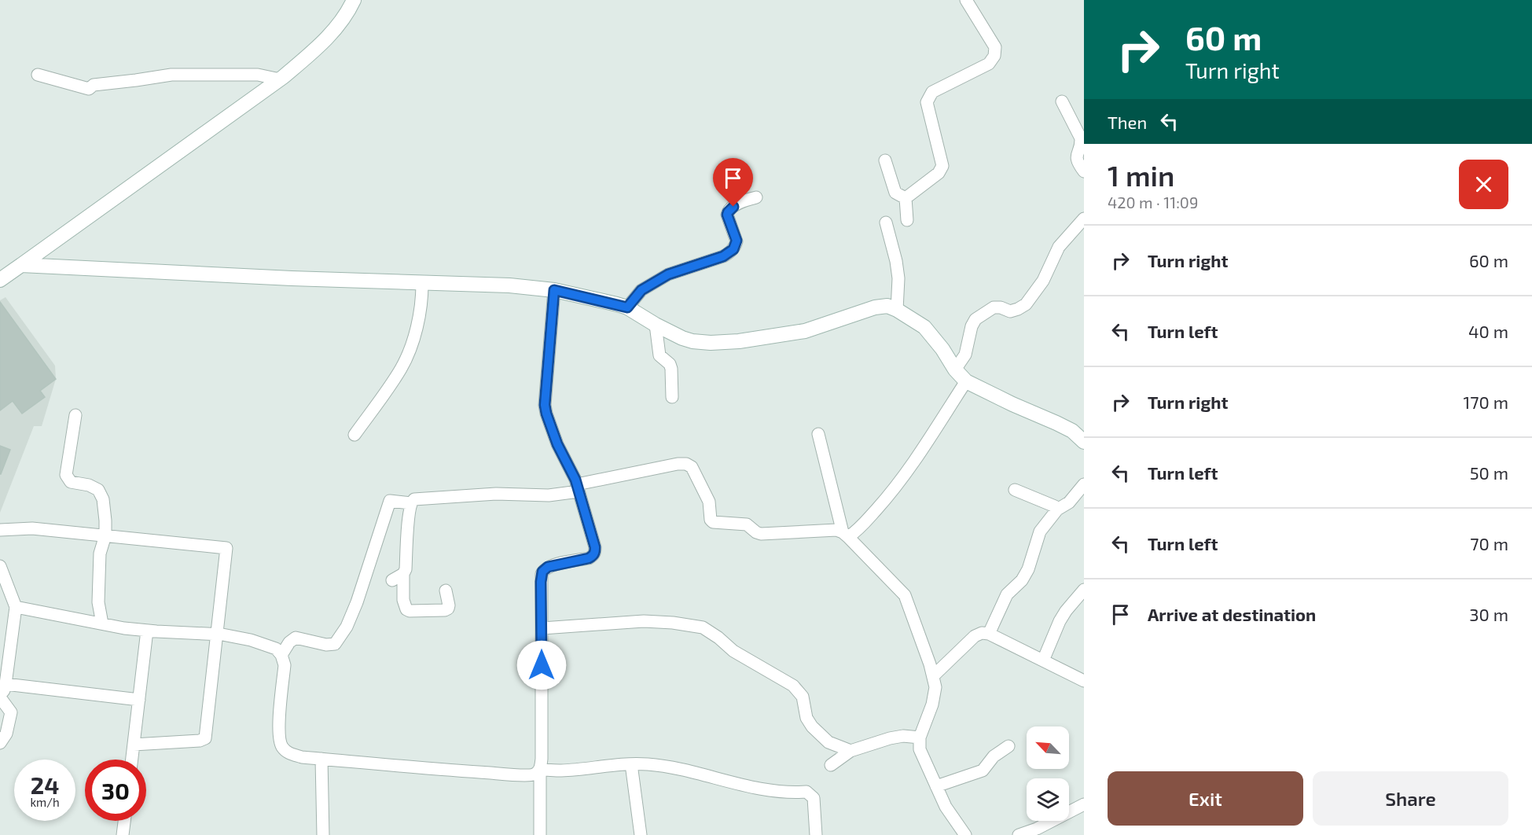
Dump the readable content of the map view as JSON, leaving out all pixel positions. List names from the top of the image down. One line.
{"north":"top left","page":{"turn":["60 m","Turn right"],"then":"Then","heading":["1 min","420 m · 11:09"],"list":[{"name":"Turn right","value":"60 m"},{"name":"Turn left","value":"40 m"},{"name":"Turn right","value":"170 m"},{"name":"Turn left","value":"50 m"},{"name":"Turn left","value":"70 m"},{"name":"Arrive at destination","value":"30 m"}],"speed":"24 km/h","limit":"30","buttons":["Exit","Share"]}}
